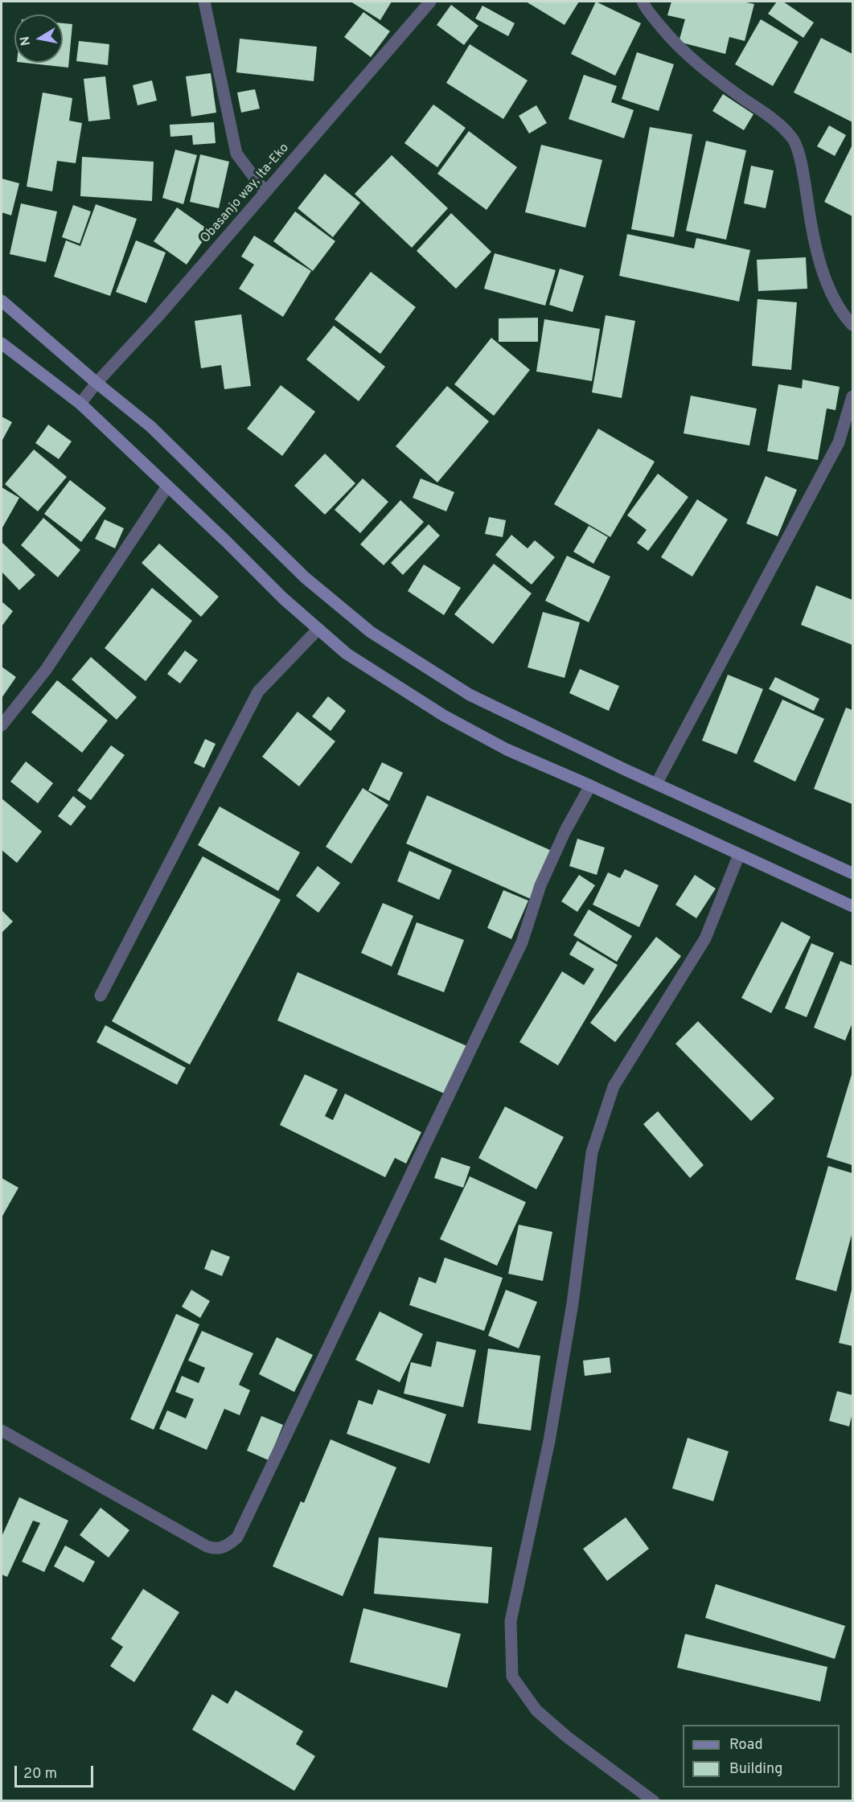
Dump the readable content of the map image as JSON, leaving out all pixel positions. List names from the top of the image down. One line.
{"streets":{"street":["Obasanjo way, Ita-Eko"]},"legend":["Road","Building"],"scale_bar":"20 m","north":"left"}
